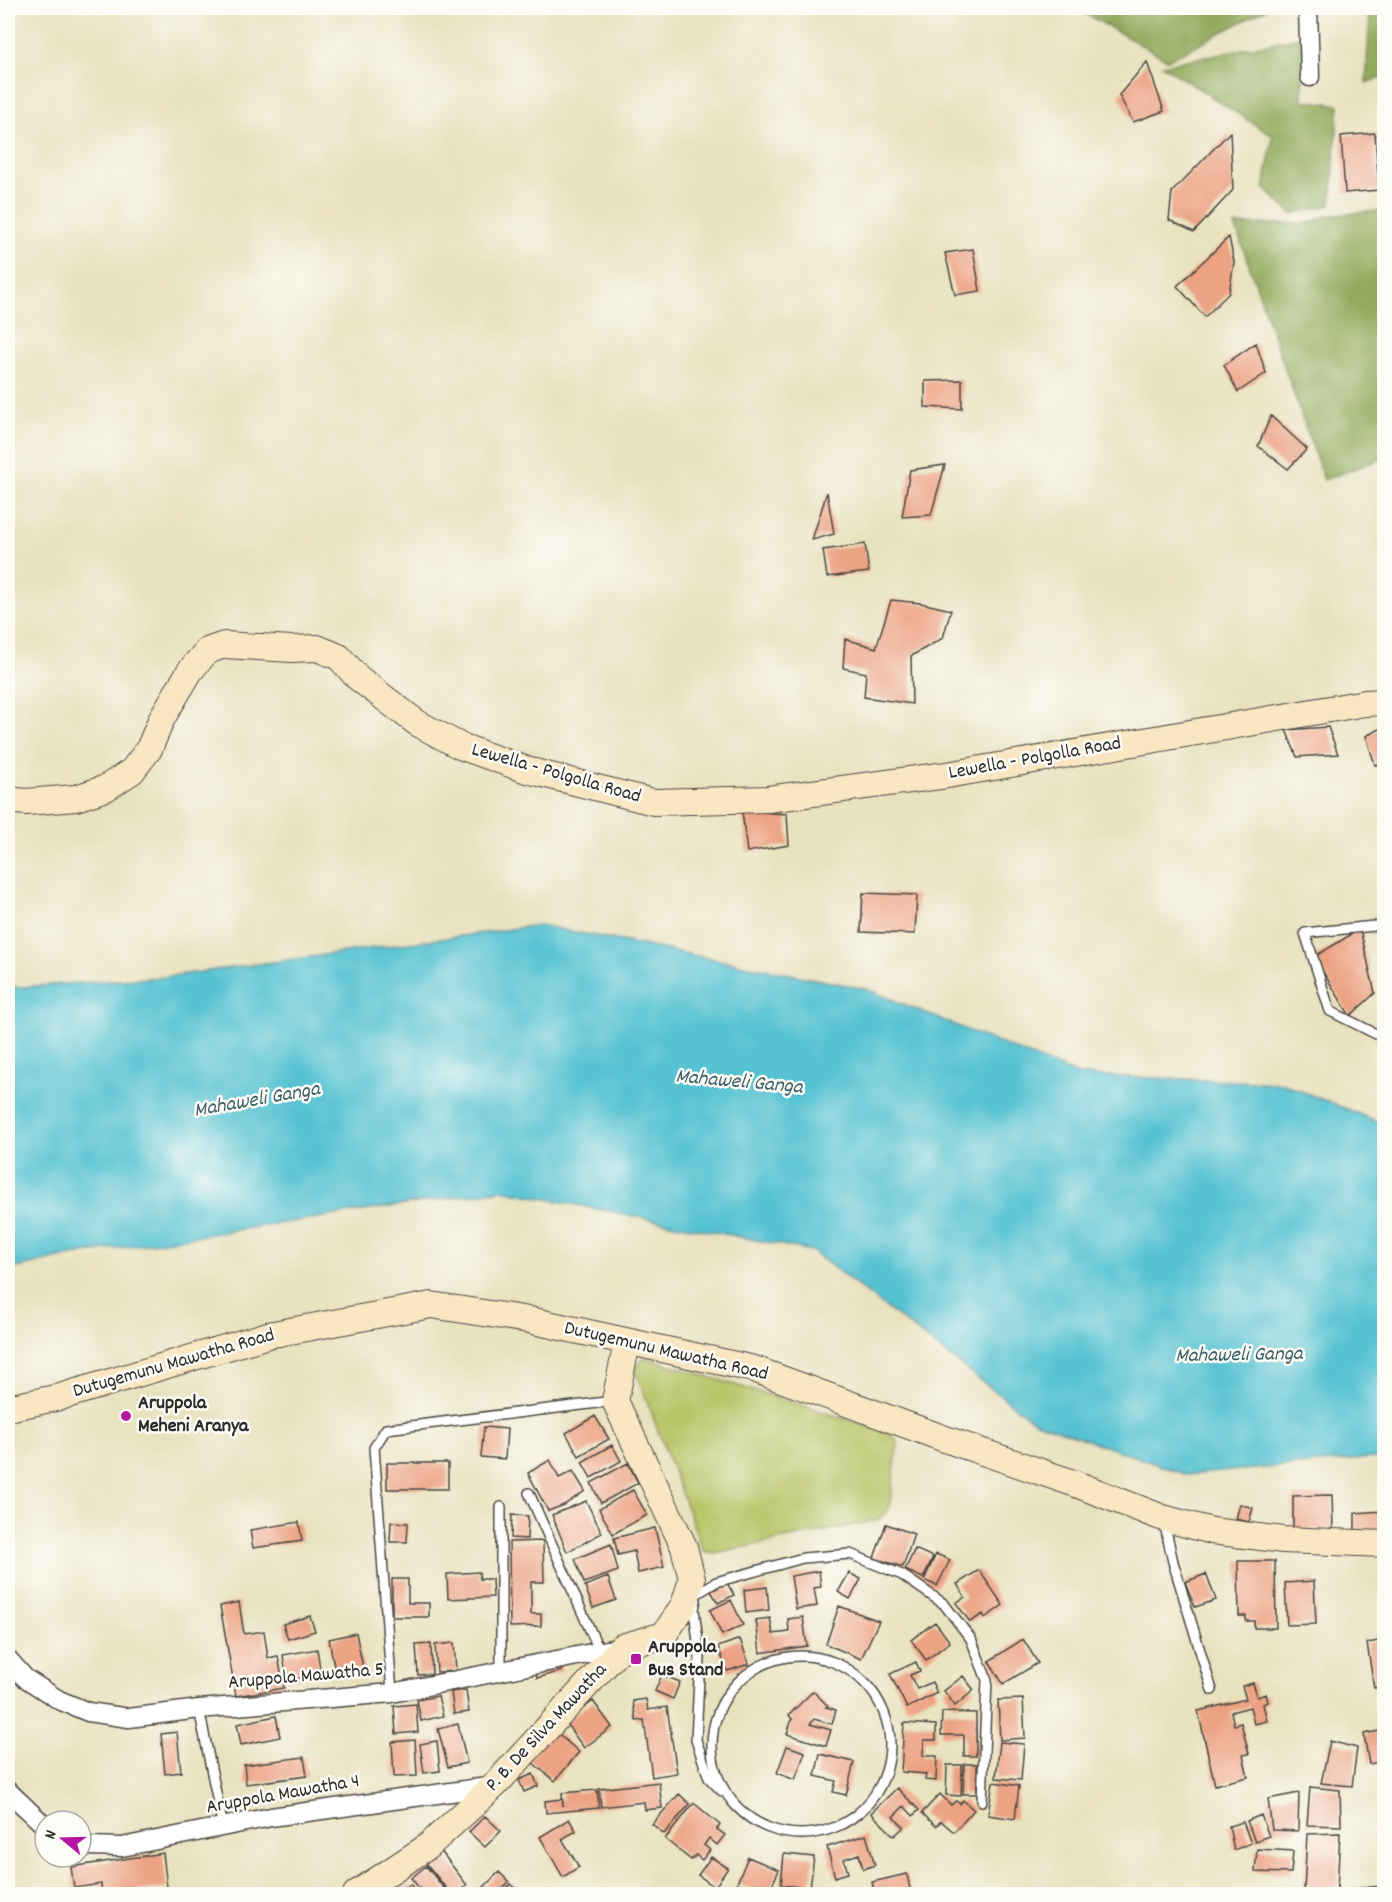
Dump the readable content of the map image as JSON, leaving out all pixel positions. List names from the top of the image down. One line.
{"streets":{"street":["Lewella - Polgolla Road","Dutugemunu Mawatha Road","Aruppola Mawatha 5","P. B. De Silva Mawatha","Aruppola Mawatha 4"]},"crossings":[["Aruppola Mawatha 5","P. B. De Silva Mawatha"],["P. B. De Silva Mawatha","Aruppola Mawatha 4"]],"water":["Mahaweli Ganga"],"places":{"other":["Aruppola Meheni Aranya"],"transit":["Aruppola Bus Stand"]},"north":"left"}
